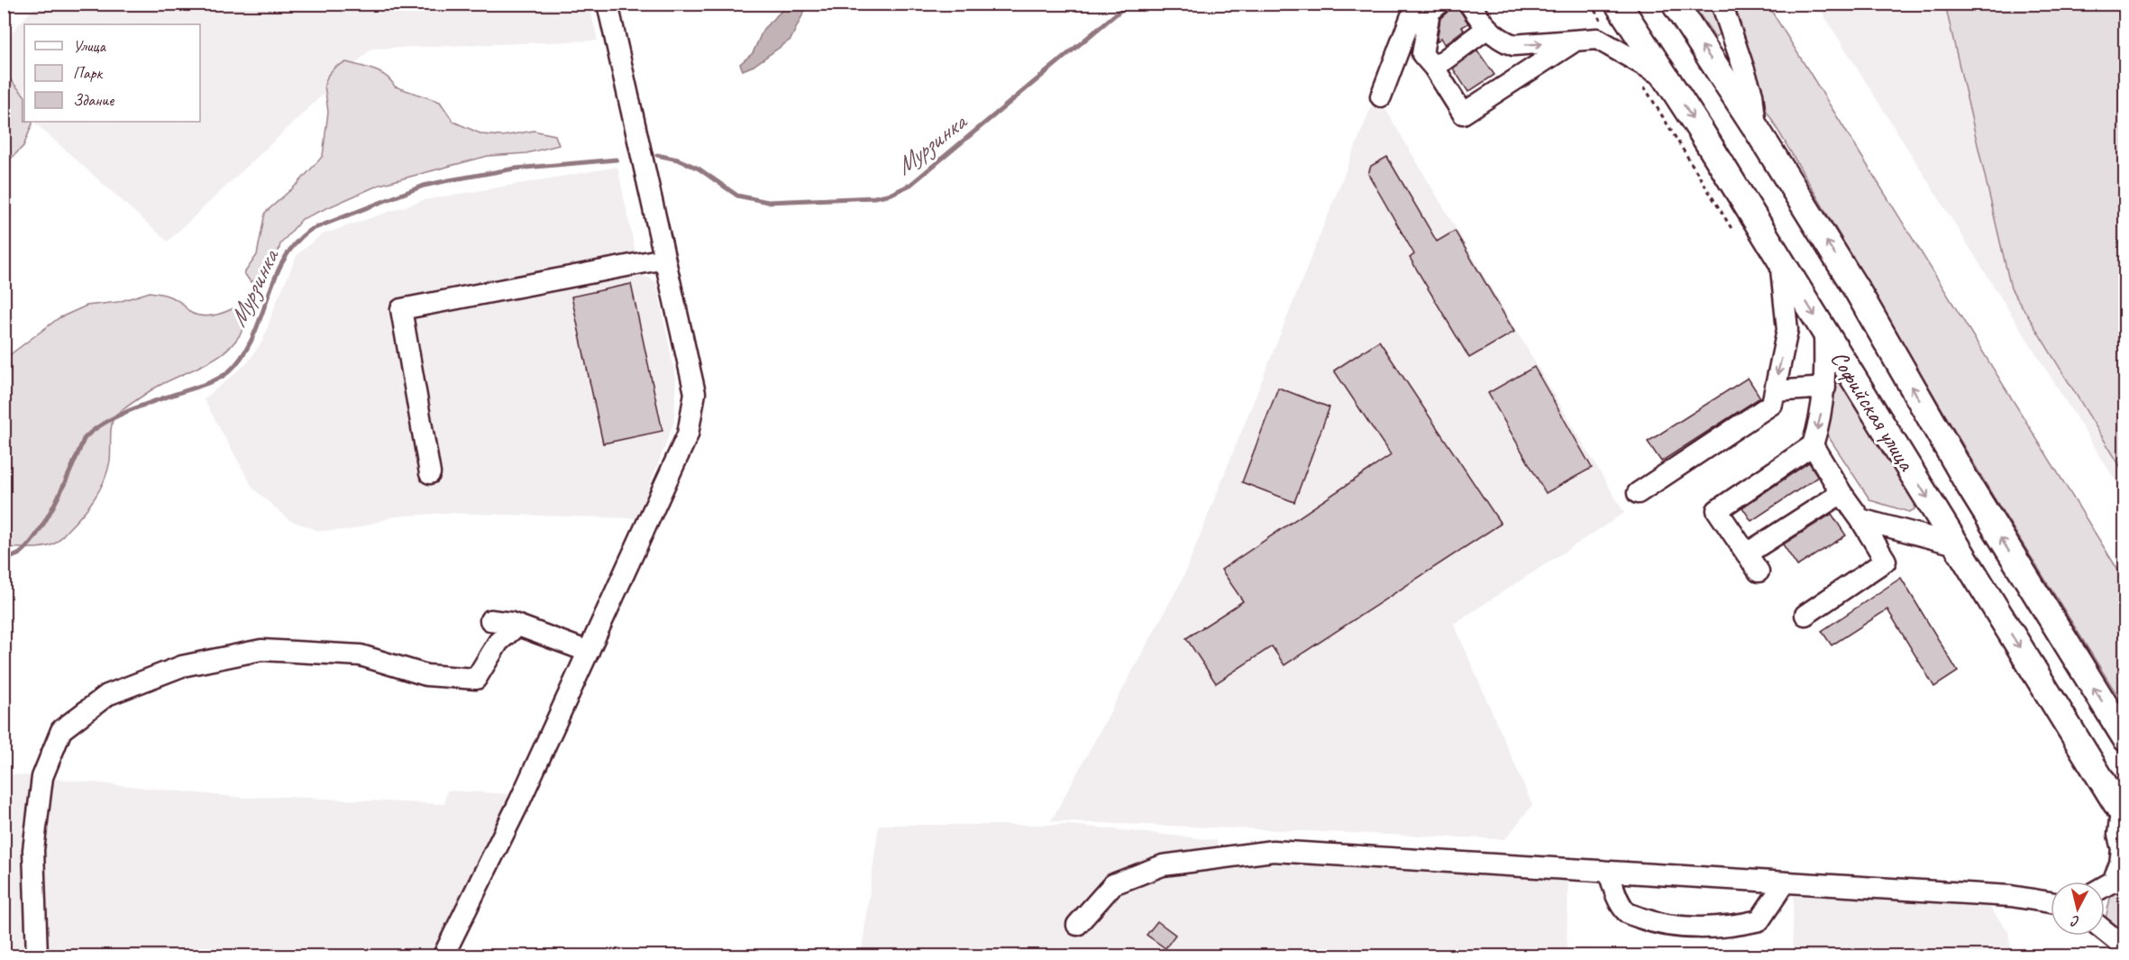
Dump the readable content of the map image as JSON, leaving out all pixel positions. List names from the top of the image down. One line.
{"streets":{"main road":["Софийская улица"]},"water":["Мурзинка"],"legend":["Улица","Парк","Здание"],"north":"bottom"}
